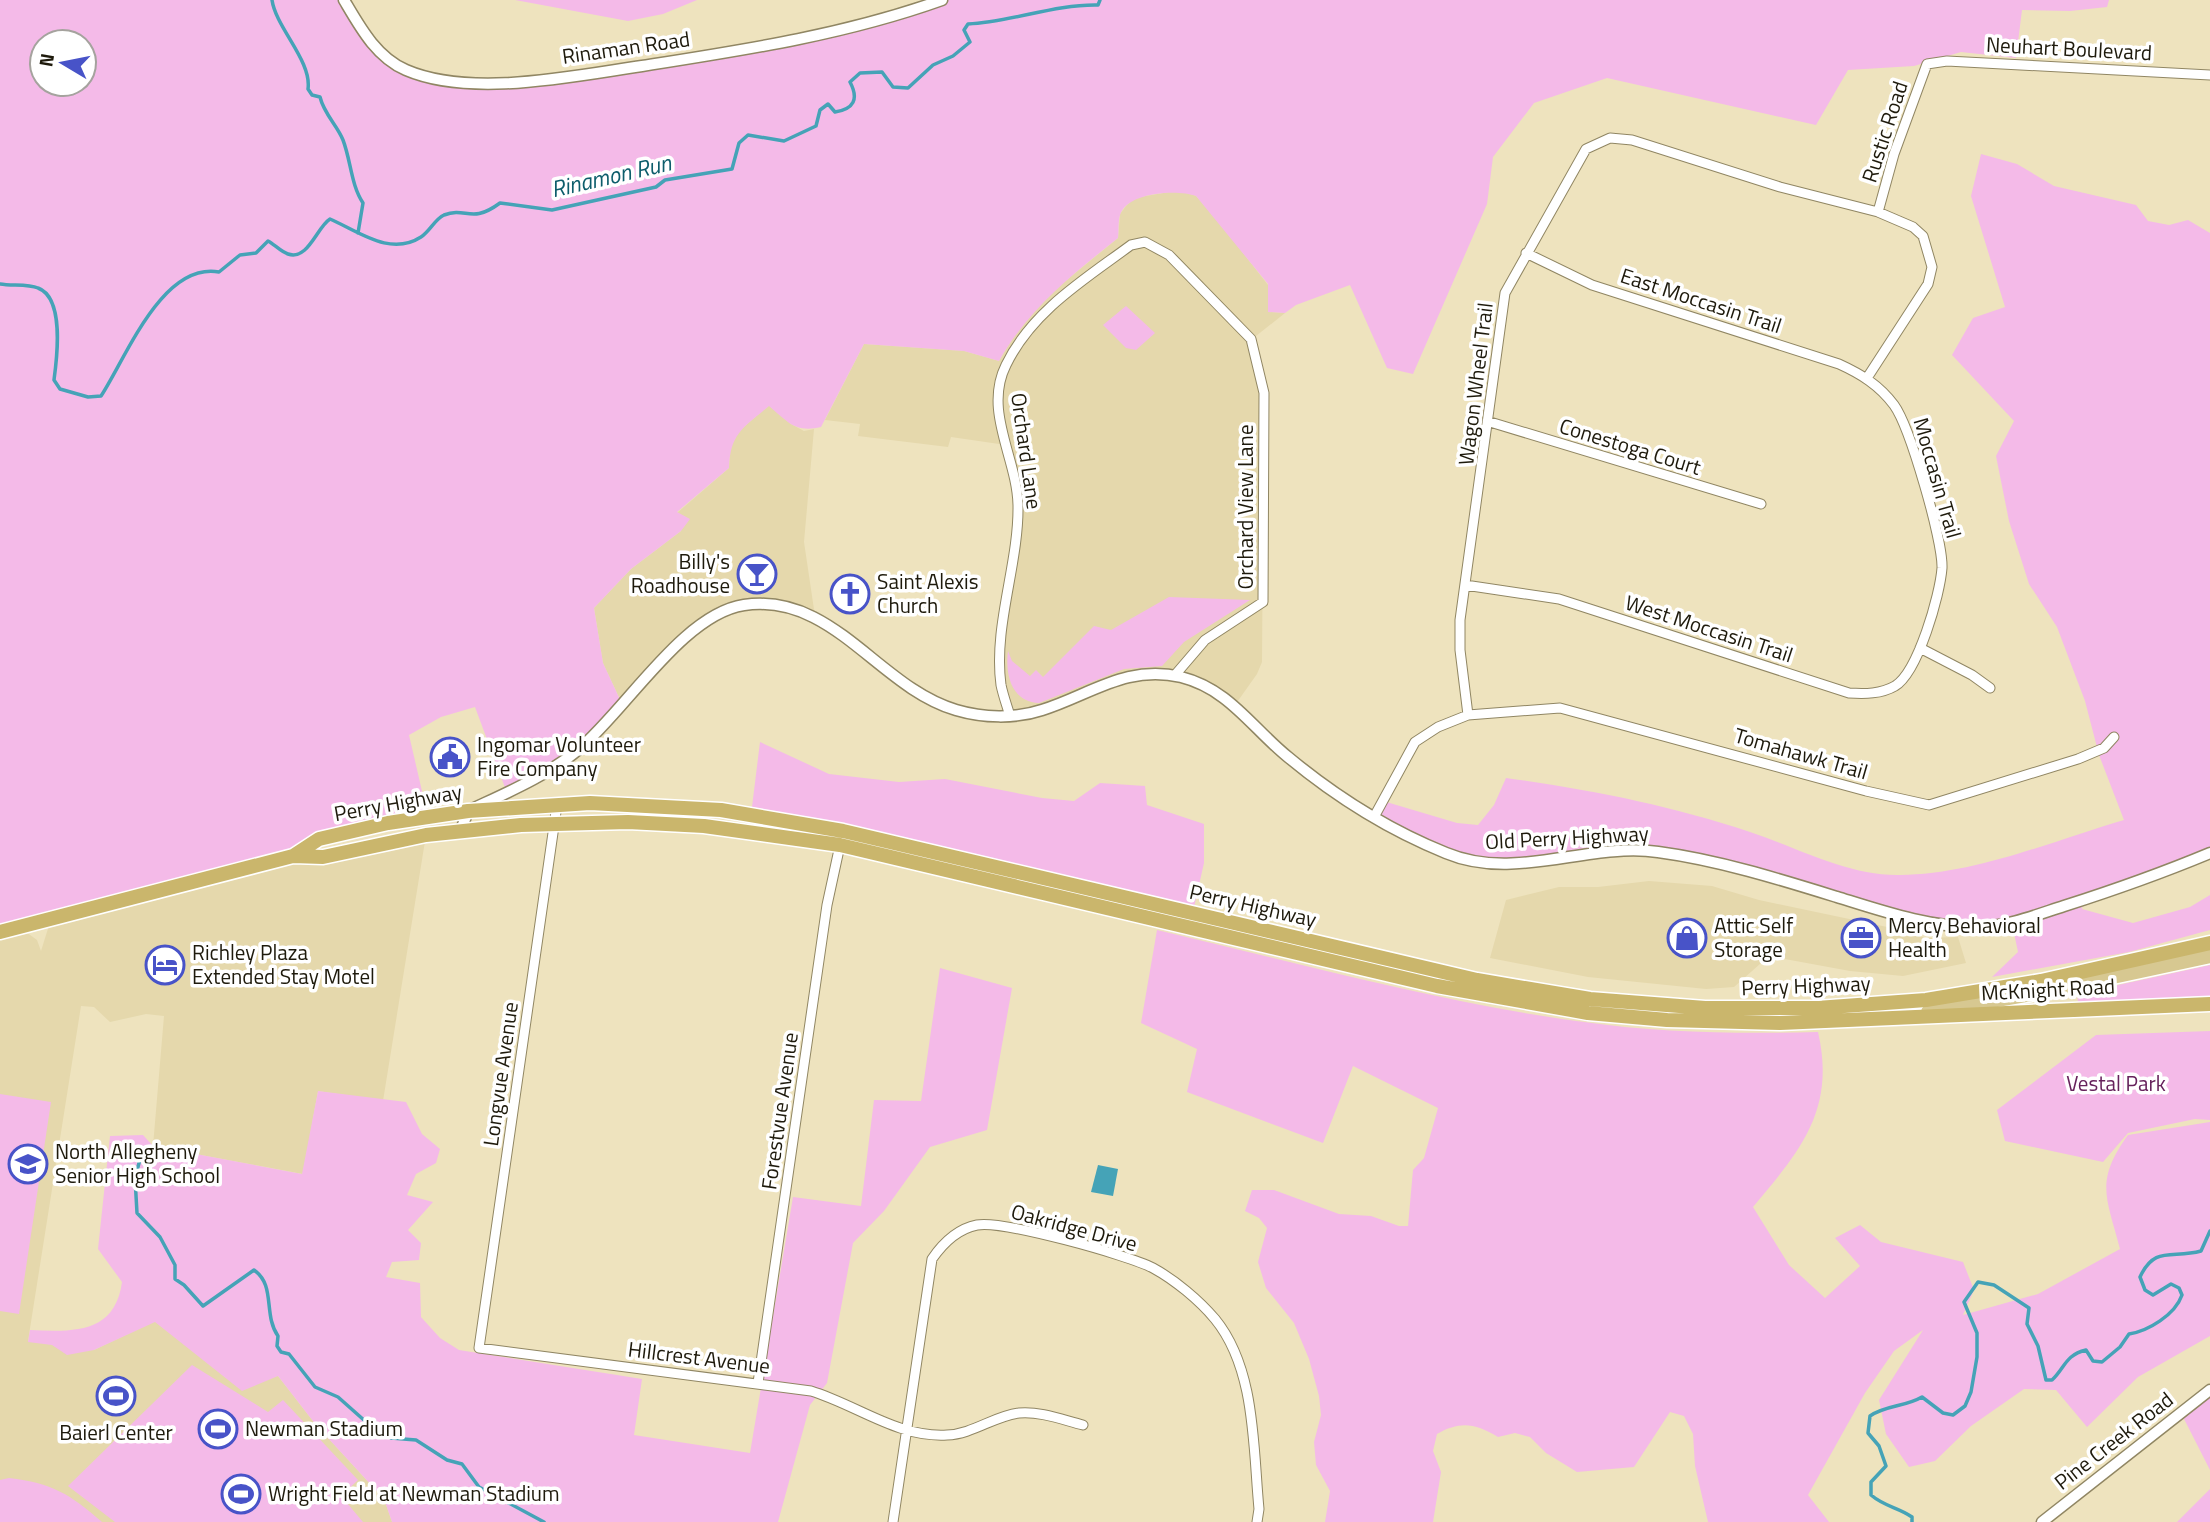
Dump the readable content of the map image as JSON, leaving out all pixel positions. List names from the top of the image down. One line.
{"streets":{"highway":["Perry Highway","McKnight Road"],"street":["Rinaman Road","Neuhart Boulevard","Rustic Road","East Moccasin Trail","Wagon Wheel Trail","Conestoga Court","Orchard Lane","Moccasin Trail","Orchard View Lane","West Moccasin Trail","Tomahawk Trail","Old Perry Highway","Longvue Avenue","Forestvue Avenue","Oakridge Drive","Hillcrest Avenue","Pine Creek Road"]},"crossings":[["Neuhart Boulevard","Rustic Road"],["Rustic Road","Wagon Wheel Trail"],["East Moccasin Trail","Wagon Wheel Trail"],["East Moccasin Trail","Moccasin Trail"],["Wagon Wheel Trail","Conestoga Court"],["Wagon Wheel Trail","Moccasin Trail"],["Wagon Wheel Trail","West Moccasin Trail"],["Wagon Wheel Trail","Tomahawk Trail"],["Orchard Lane","Orchard View Lane"],["Orchard Lane","Old Perry Highway"],["Moccasin Trail","West Moccasin Trail"],["Orchard View Lane","Old Perry Highway"],["Perry Highway","Old Perry Highway"],["Perry Highway","McKnight Road"],["Perry Highway","Longvue Avenue"],["Perry Highway","Forestvue Avenue"],["Longvue Avenue","Hillcrest Avenue"],["Forestvue Avenue","Hillcrest Avenue"],["Oakridge Drive","Hillcrest Avenue"]],"water":["Rinamon Run"],"parks":["Vestal Park"],"places":{"bar":["Billy's Roadhouse"],"church":["Saint Alexis Church"],"public building":["Ingomar Volunteer Fire Company"],"shop":["Attic Self Storage"],"office":["Mercy Behavioral Health"],"hotel":["Richley Plaza Extended Stay Motel"],"school or university":["North Allegheny Senior High School"],"sports":["Baierl Center","Newman Stadium","Wright Field at Newman Stadium"]},"north":"left"}
